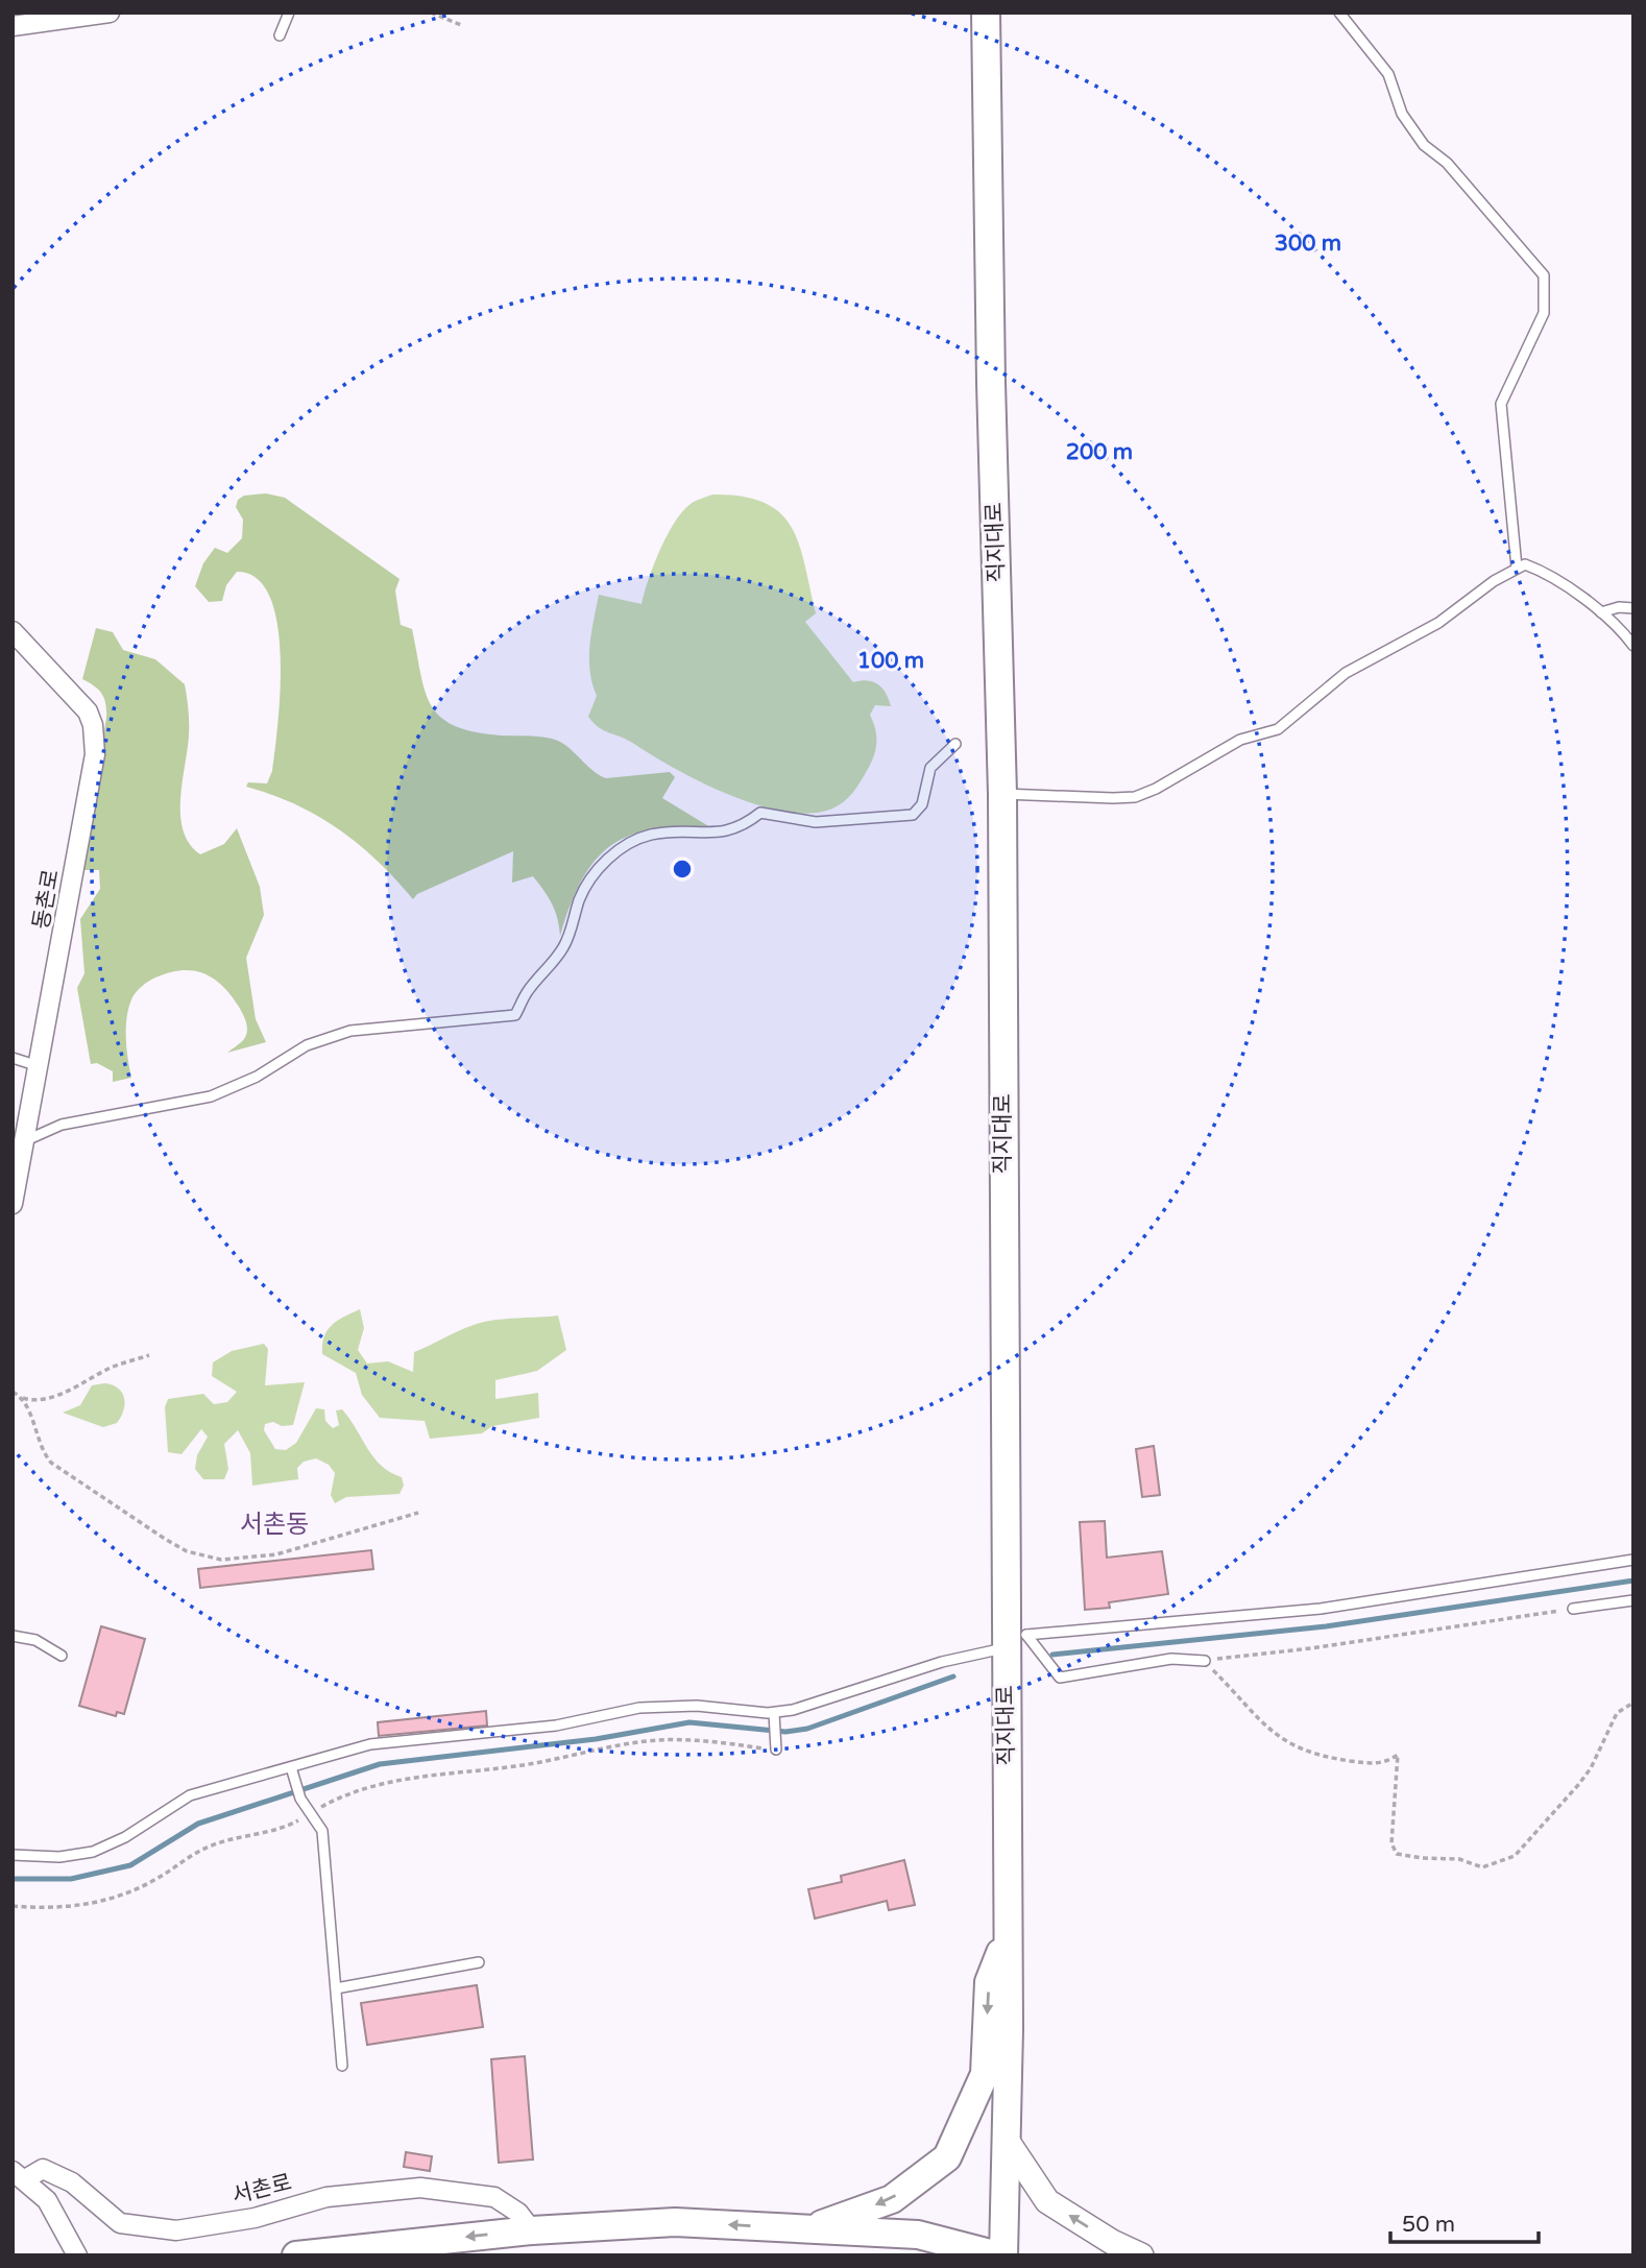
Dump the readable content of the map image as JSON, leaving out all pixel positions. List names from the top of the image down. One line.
{"streets":{"main road":["직지대로"],"street":["동촌로","서촌로"]},"districts":["서촌동"],"scale_bar":"50 m","rings":["300 m","200 m","100 m"]}
